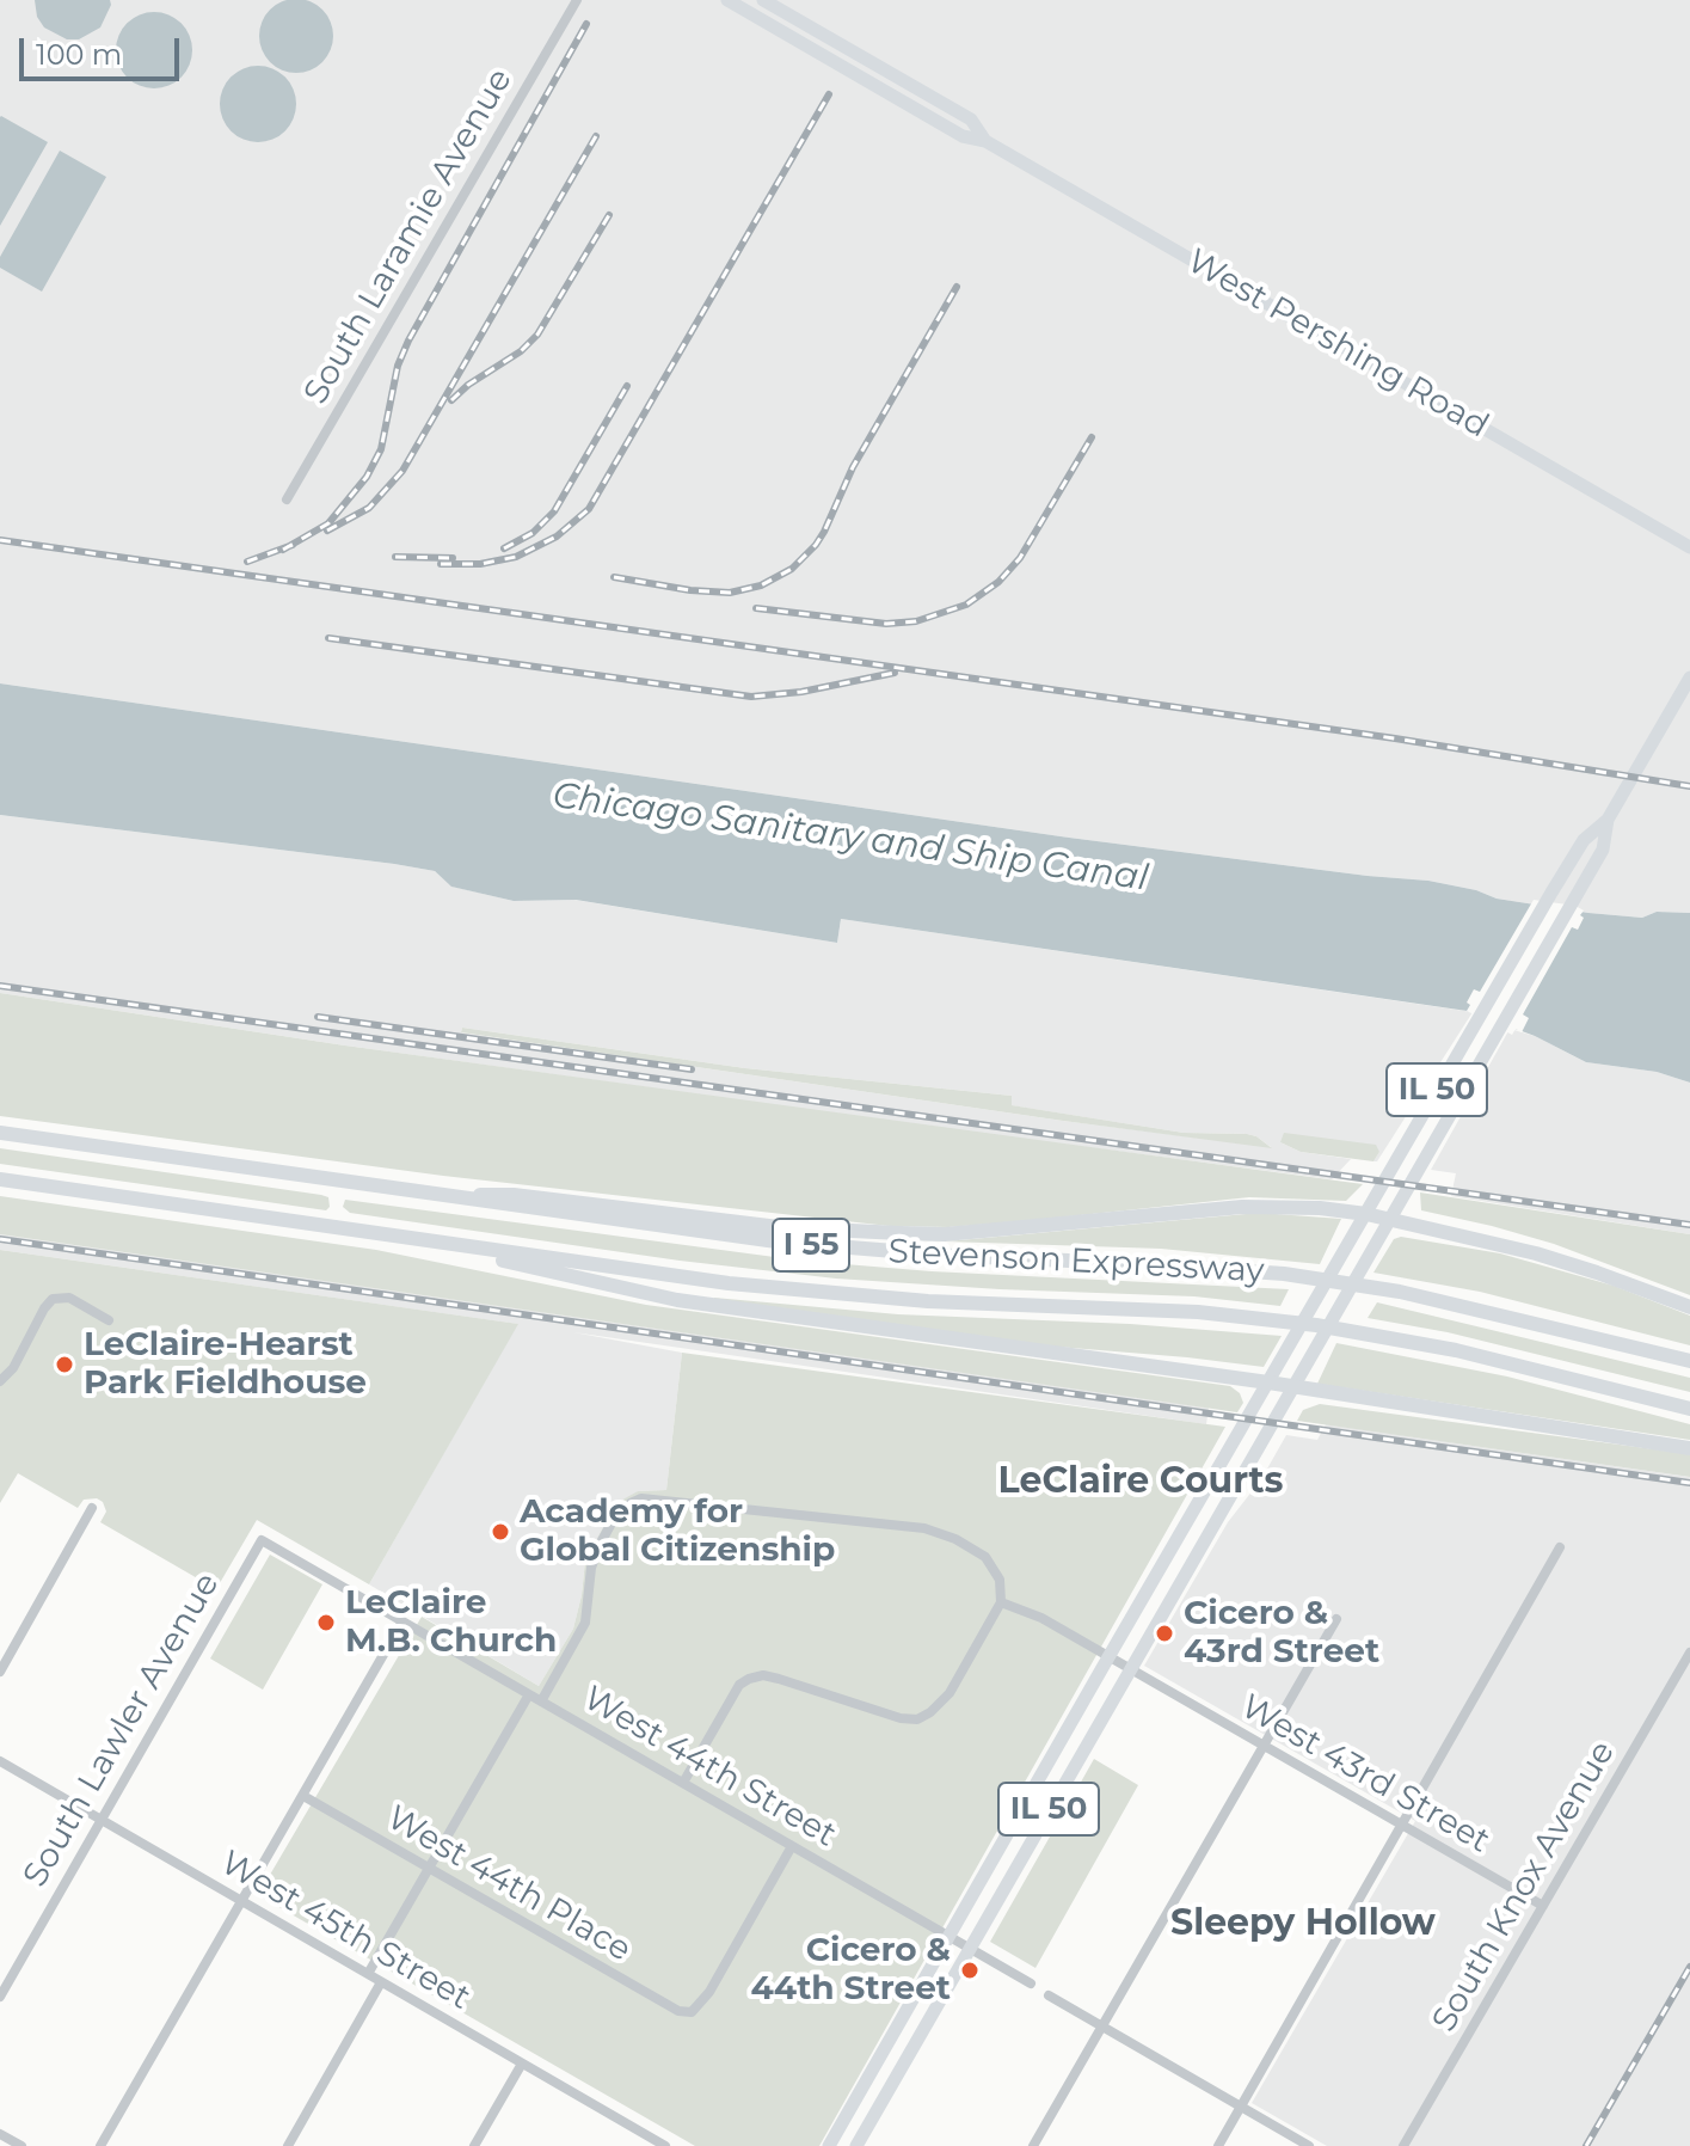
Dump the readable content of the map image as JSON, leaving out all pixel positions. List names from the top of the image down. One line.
{"streets":{"highway":["I 55","Stevenson Expressway"],"main road":["West Pershing Road","IL 50"],"street":["South Laramie Avenue","South Lawler Avenue","West 44th Street","West 43rd Street","West 44th Place","South Knox Avenue","West 45th Street"]},"crossings":[["IL 50","West 44th Street"],["IL 50","West 43rd Street"],["I 55","Stevenson Expressway"],["South Lawler Avenue","West 44th Street"],["South Lawler Avenue","West 45th Street"],["West 44th Street","West 44th Place"],["West 43rd Street","South Knox Avenue"]],"districts":["LeClaire Courts","Sleepy Hollow"],"water":["Chicago Sanitary and Ship Canal"],"places":["LeClaire-Hearst Park Fieldhouse","Academy for Global Citizenship","LeClaire M.B. Church","Cicero & 43rd Street","Cicero & 44th Street"],"scale_bar":"100 m"}
